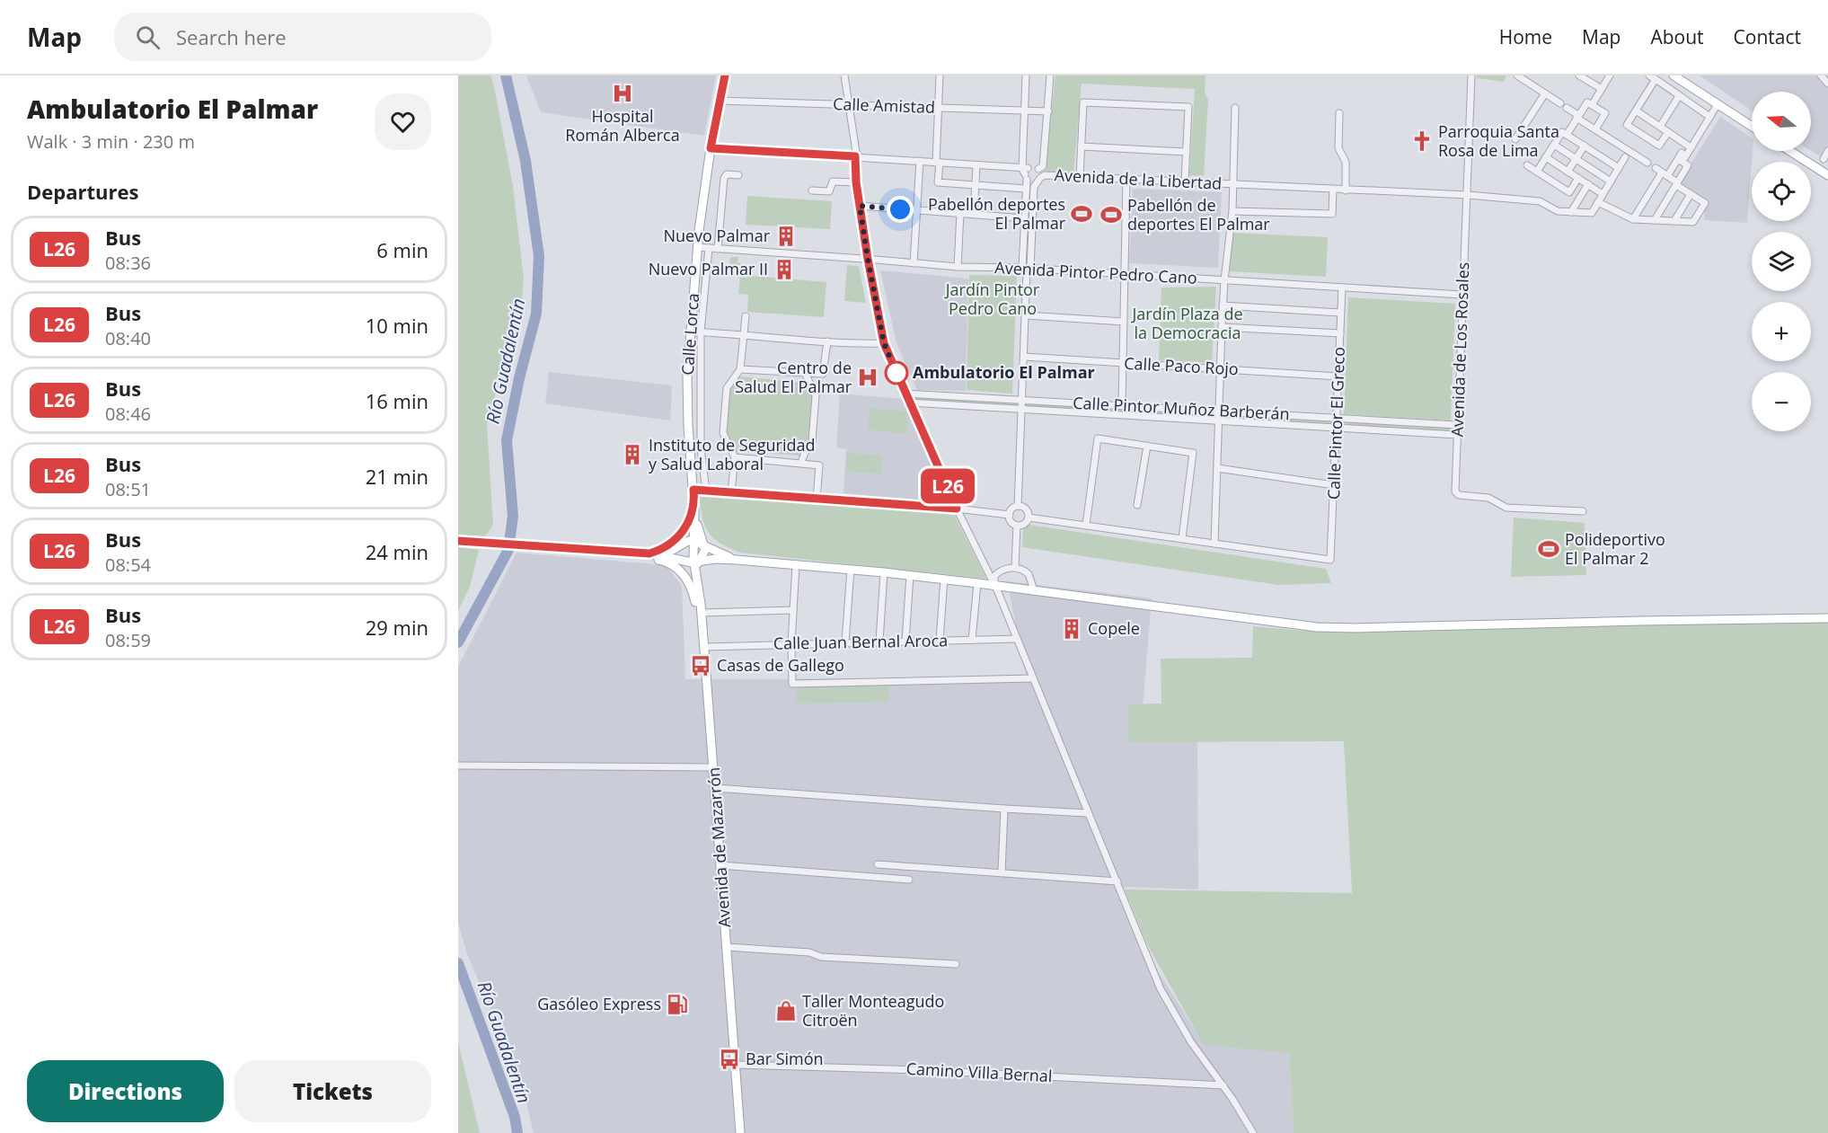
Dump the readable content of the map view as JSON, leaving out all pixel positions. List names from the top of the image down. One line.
{"streets":{"main road":["Calle Lorca","Avenida de Mazarrón"],"street":["Calle Amistad","Avenida de la Libertad","Avenida Pintor Pedro Cano","Avenida de Los Rosales","Calle Paco Rojo","Calle Pintor Muñoz Barberán","Calle Pintor El Greco","Calle Juan Bernal Aroca","Camino Villa Bernal"]},"crossings":[["Calle Amistad","Calle Lorca"],["Avenida de la Libertad","Avenida de Los Rosales"],["Avenida Pintor Pedro Cano","Calle Lorca"],["Avenida Pintor Pedro Cano","Avenida de Los Rosales"],["Avenida Pintor Pedro Cano","Calle Pintor El Greco"],["Calle Lorca","Avenida de Mazarrón"],["Avenida de Los Rosales","Calle Pintor Muñoz Barberán"],["Calle Paco Rojo","Calle Pintor El Greco"],["Calle Pintor Muñoz Barberán","Calle Pintor El Greco"],["Calle Juan Bernal Aroca","Avenida de Mazarrón"],["Avenida de Mazarrón","Camino Villa Bernal"]],"water":["Río Guadalentín"],"parks":["Jardín Pintor Pedro Cano","Jardín Plaza de la Democracia"],"places":{"hospital":["Hospital Román Alberca","Centro de Salud El Palmar"],"church":["Parroquia Santa Rosa de Lima"],"sports":["Pabellón deportes El Palmar","Pabellón de deportes El Palmar","Polideportivo El Palmar 2"],"building":["Nuevo Palmar","Nuevo Palmar II","Instituto de Seguridad y Salud Laboral","Copele"],"other":["Ambulatorio El Palmar"],"bus stop":["Casas de Gallego","Bar Simón"],"fuel station":["Gasóleo Express"],"shop":["Taller Monteagudo Citroën"]},"lines":["bus line L26"],"north":"left","page":{"header":"Map","search":"Search here","nav":["Home","Map","About","Contact"],"heading":[["Ambulatorio El Palmar","Walk · 3 min · 230 m"],"Departures"],"on_map":"L26","map_buttons":["+","−"],"list":[{"mark":"L26","name":"Bus","note":"08:36","value":"6 min"},{"mark":"L26","name":"Bus","note":"08:40","value":"10 min"},{"mark":"L26","name":"Bus","note":"08:46","value":"16 min"},{"mark":"L26","name":"Bus","note":"08:51","value":"21 min"},{"mark":"L26","name":"Bus","note":"08:54","value":"24 min"},{"mark":"L26","name":"Bus","note":"08:59","value":"29 min"}],"buttons":["Directions","Tickets"]}}
